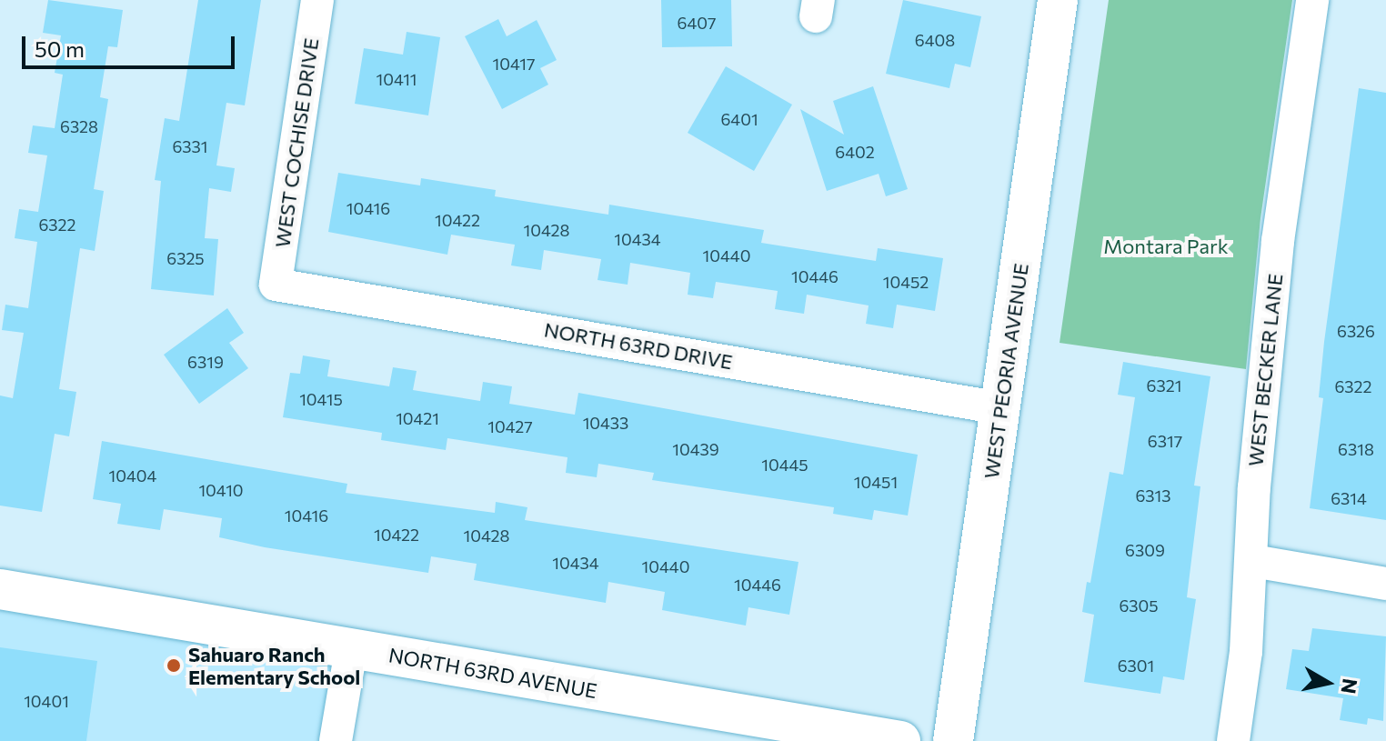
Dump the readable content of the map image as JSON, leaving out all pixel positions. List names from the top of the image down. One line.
{"streets":{"street":["WEST COCHISE DRIVE","NORTH 63RD DRIVE","WEST BECKER LANE","WEST PEORIA AVENUE","NORTH 63RD AVENUE"]},"crossings":[["WEST COCHISE DRIVE","NORTH 63RD DRIVE"],["NORTH 63RD DRIVE","WEST PEORIA AVENUE"]],"parks":["Montara Park"],"places":["Sahuaro Ranch Elementary School"],"house_numbers":["6407","6408","10417","10411","6401","6328","6331","6402","10416","10422","6322","10428","10434","10440","6325","10446","10452","6326","6319","6321","6322","10415","10421","10433","10427","6317","10439","6318","10445","10404","10451","10410","6313","6314","10416","10422","10428","6309","10434","10440","10446","6305","6301","10401"],"scale_bar":"50 m","north":"right"}
